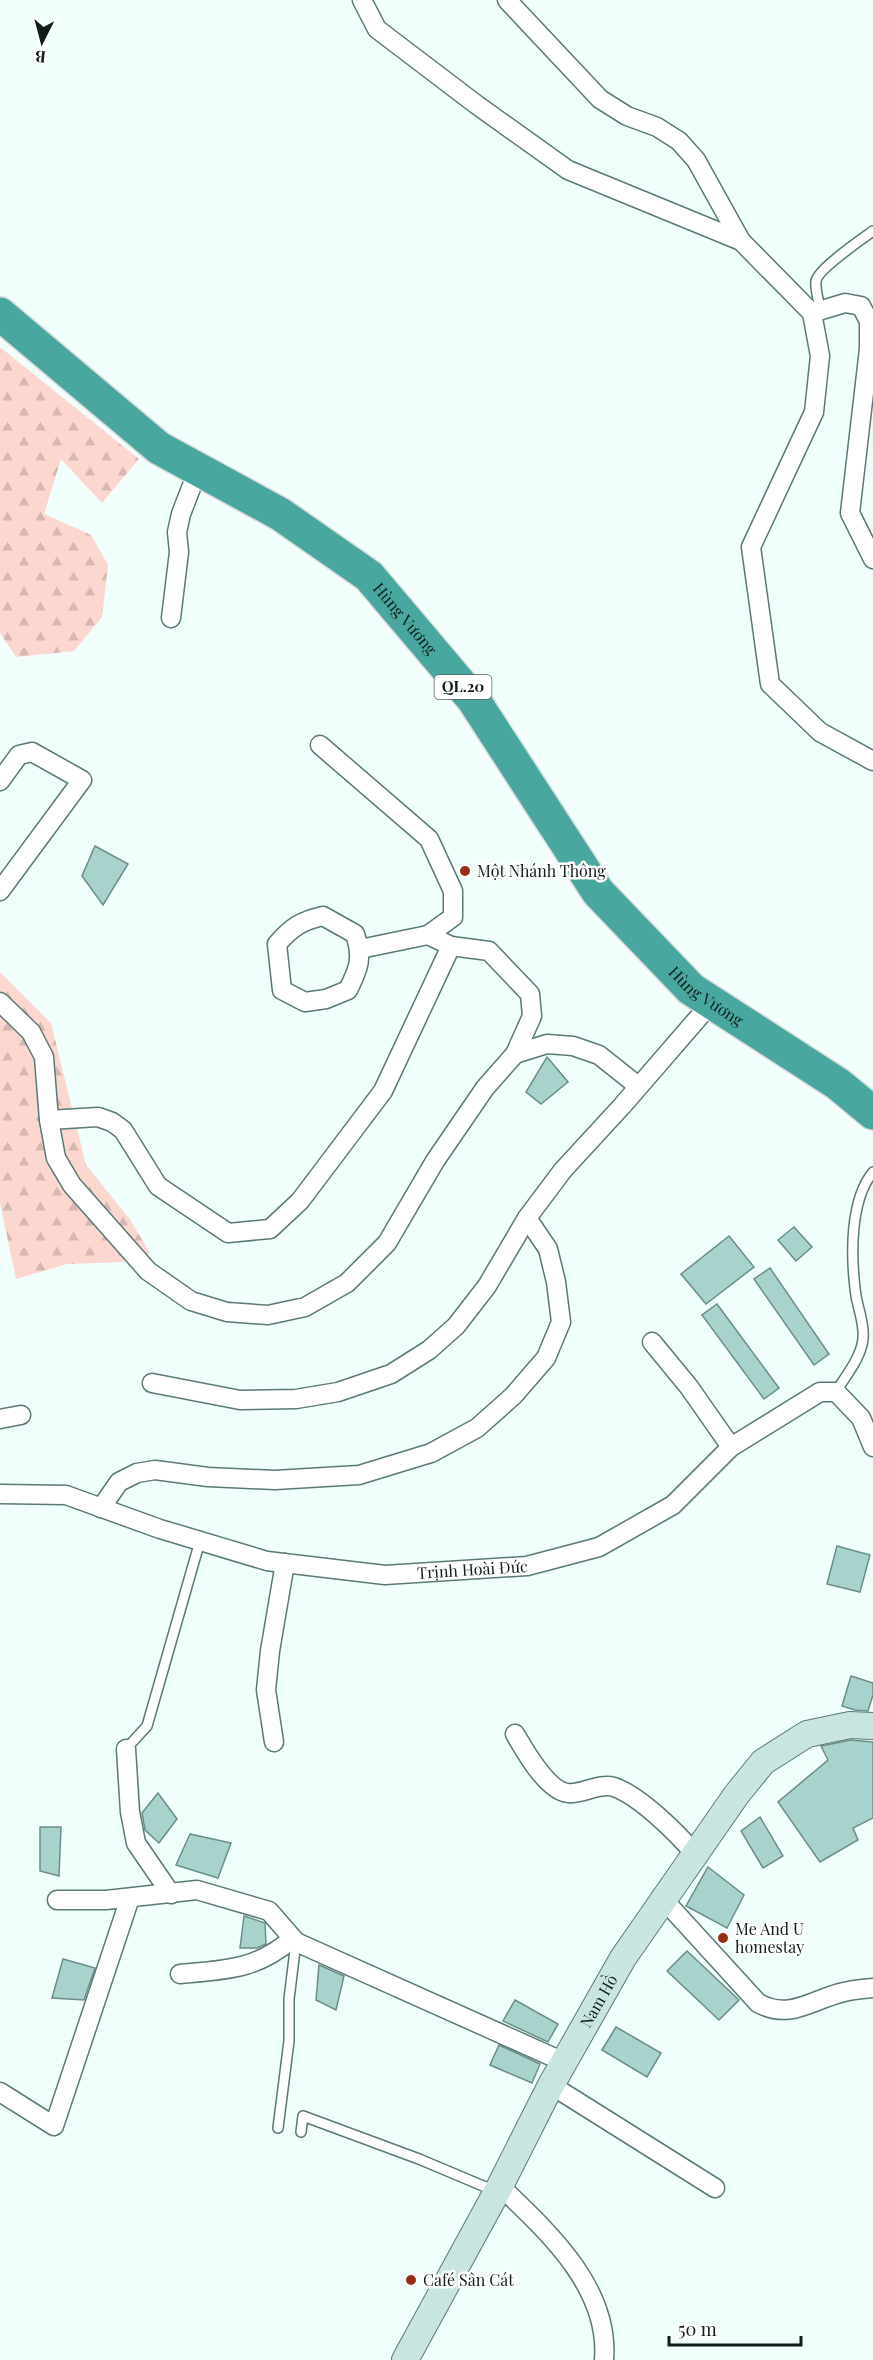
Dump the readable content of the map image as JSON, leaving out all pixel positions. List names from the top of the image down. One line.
{"streets":{"highway":["Hùng Vương","QL.20"],"street":["Trịnh Hoài Đức","Nam Hồ"]},"places":["Một Nhánh Thông","Me And U homestay","Café Sân Cát"],"scale_bar":"50 m","north":"bottom"}
